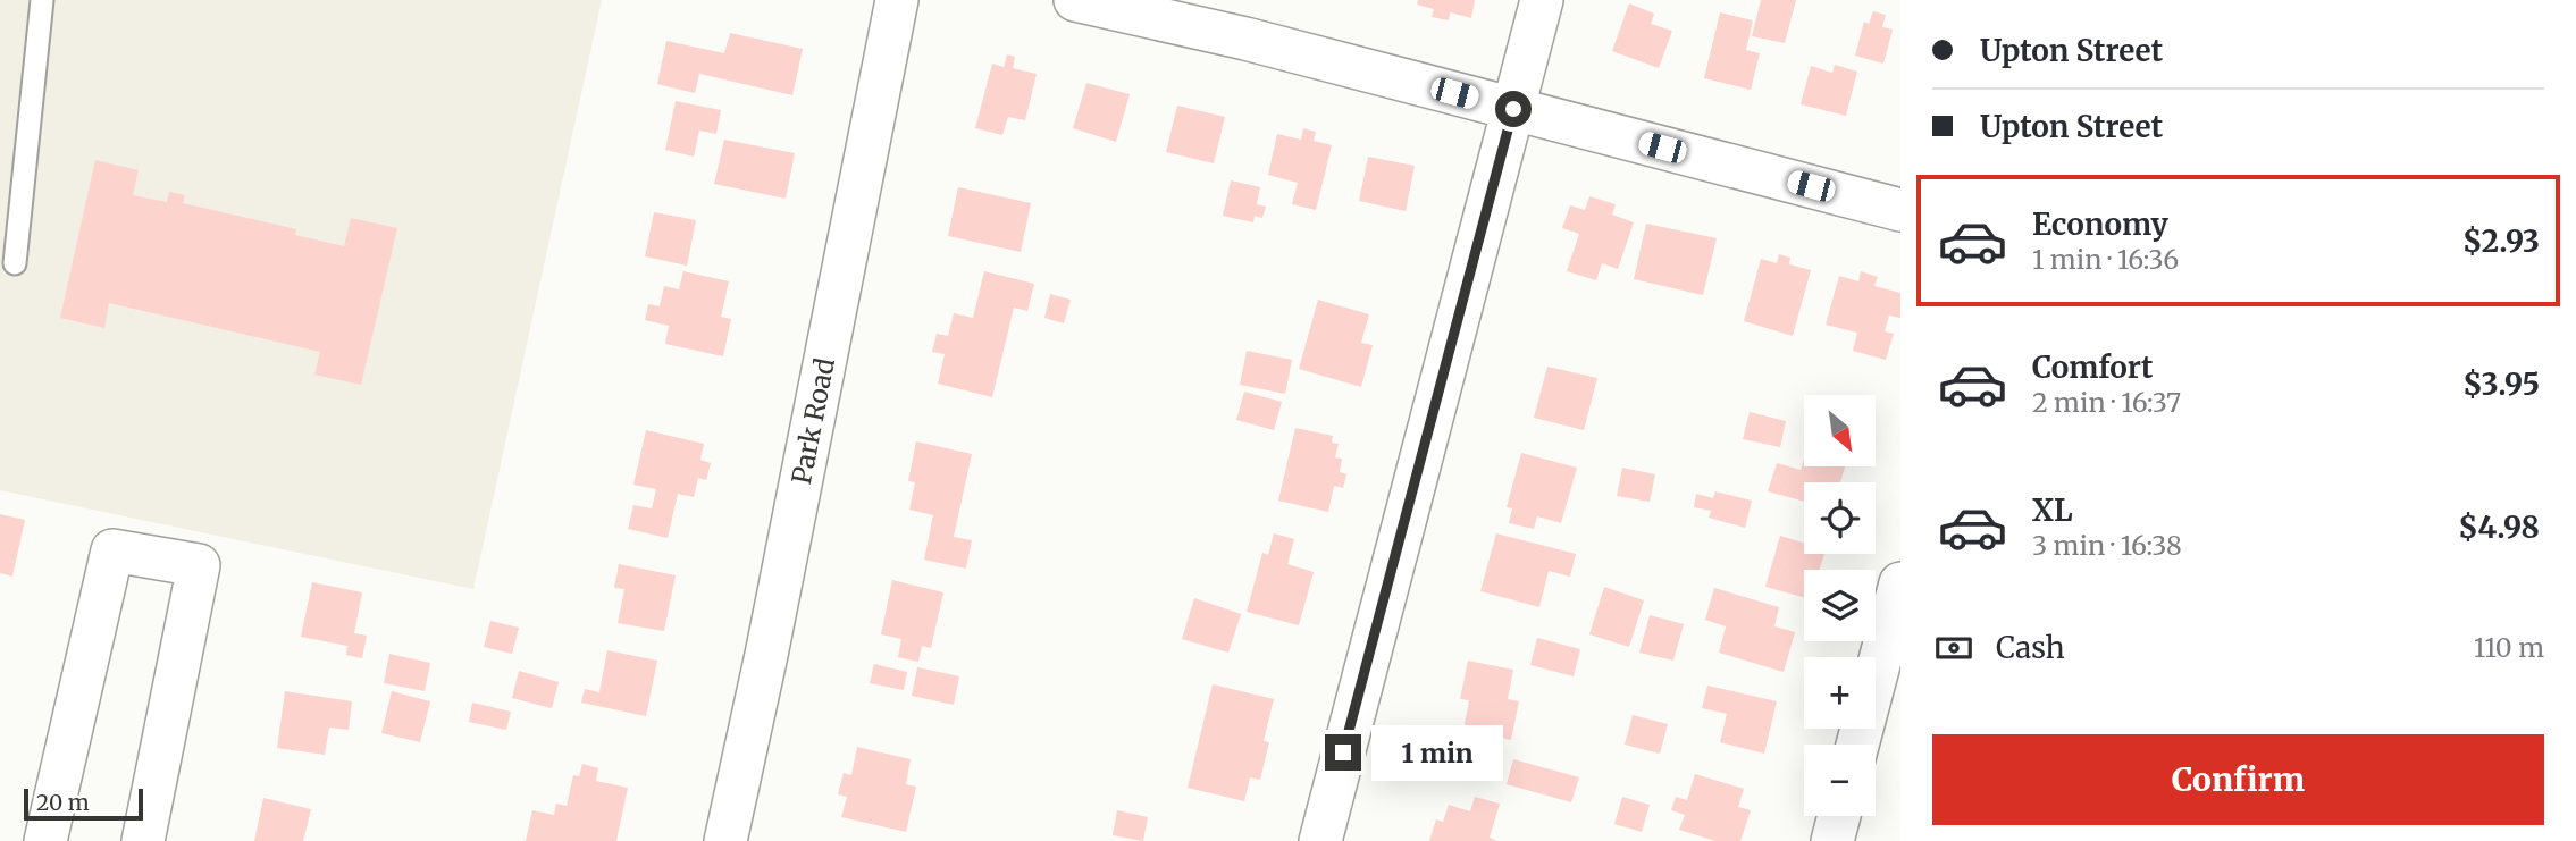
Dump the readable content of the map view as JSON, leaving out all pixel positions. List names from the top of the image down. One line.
{"streets":{"street":["Park Road"]},"scale_bar":"20 m","north":"bottom right","page":{"banner":["Upton Street","Upton Street"],"list":[{"name":"Economy","note":"1 min · 16:36","value":"$2.93"},{"name":"Comfort","note":"2 min · 16:37","value":"$3.95"},{"name":"XL","note":"3 min · 16:38","value":"$4.98"}],"map_buttons":["+","−"],"pay":["Cash","110 m"],"buttons":"Confirm","bubble":"1 min","scale":"20 m"}}
